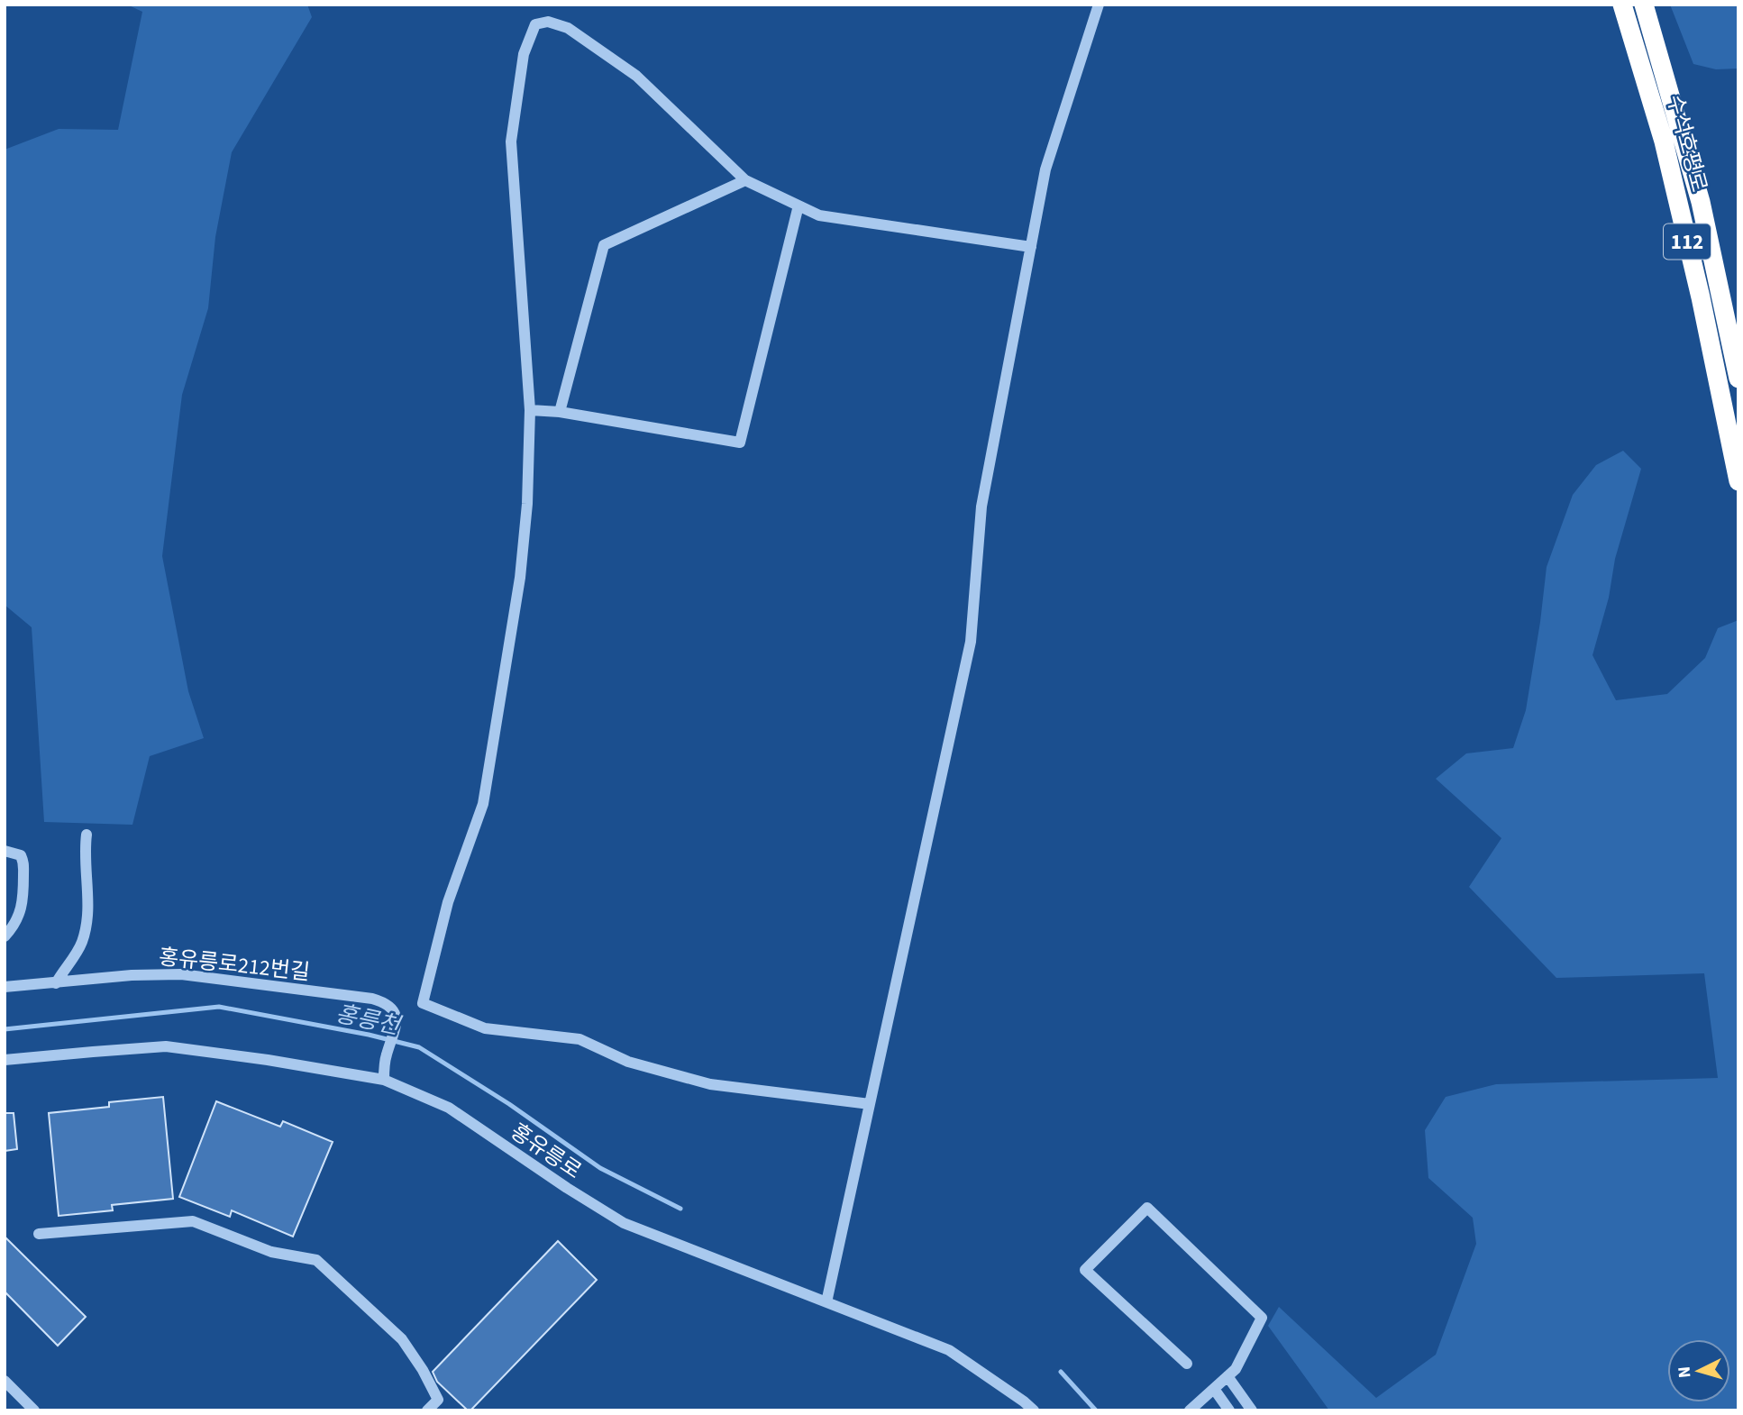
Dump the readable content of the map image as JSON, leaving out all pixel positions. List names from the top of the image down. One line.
{"streets":{"highway":["수석호평로","112"],"street":["홍유릉로212번길","홍유릉로"]},"crossings":[["홍유릉로212번길","홍유릉로"]],"water":["홍릉천"],"north":"left"}
